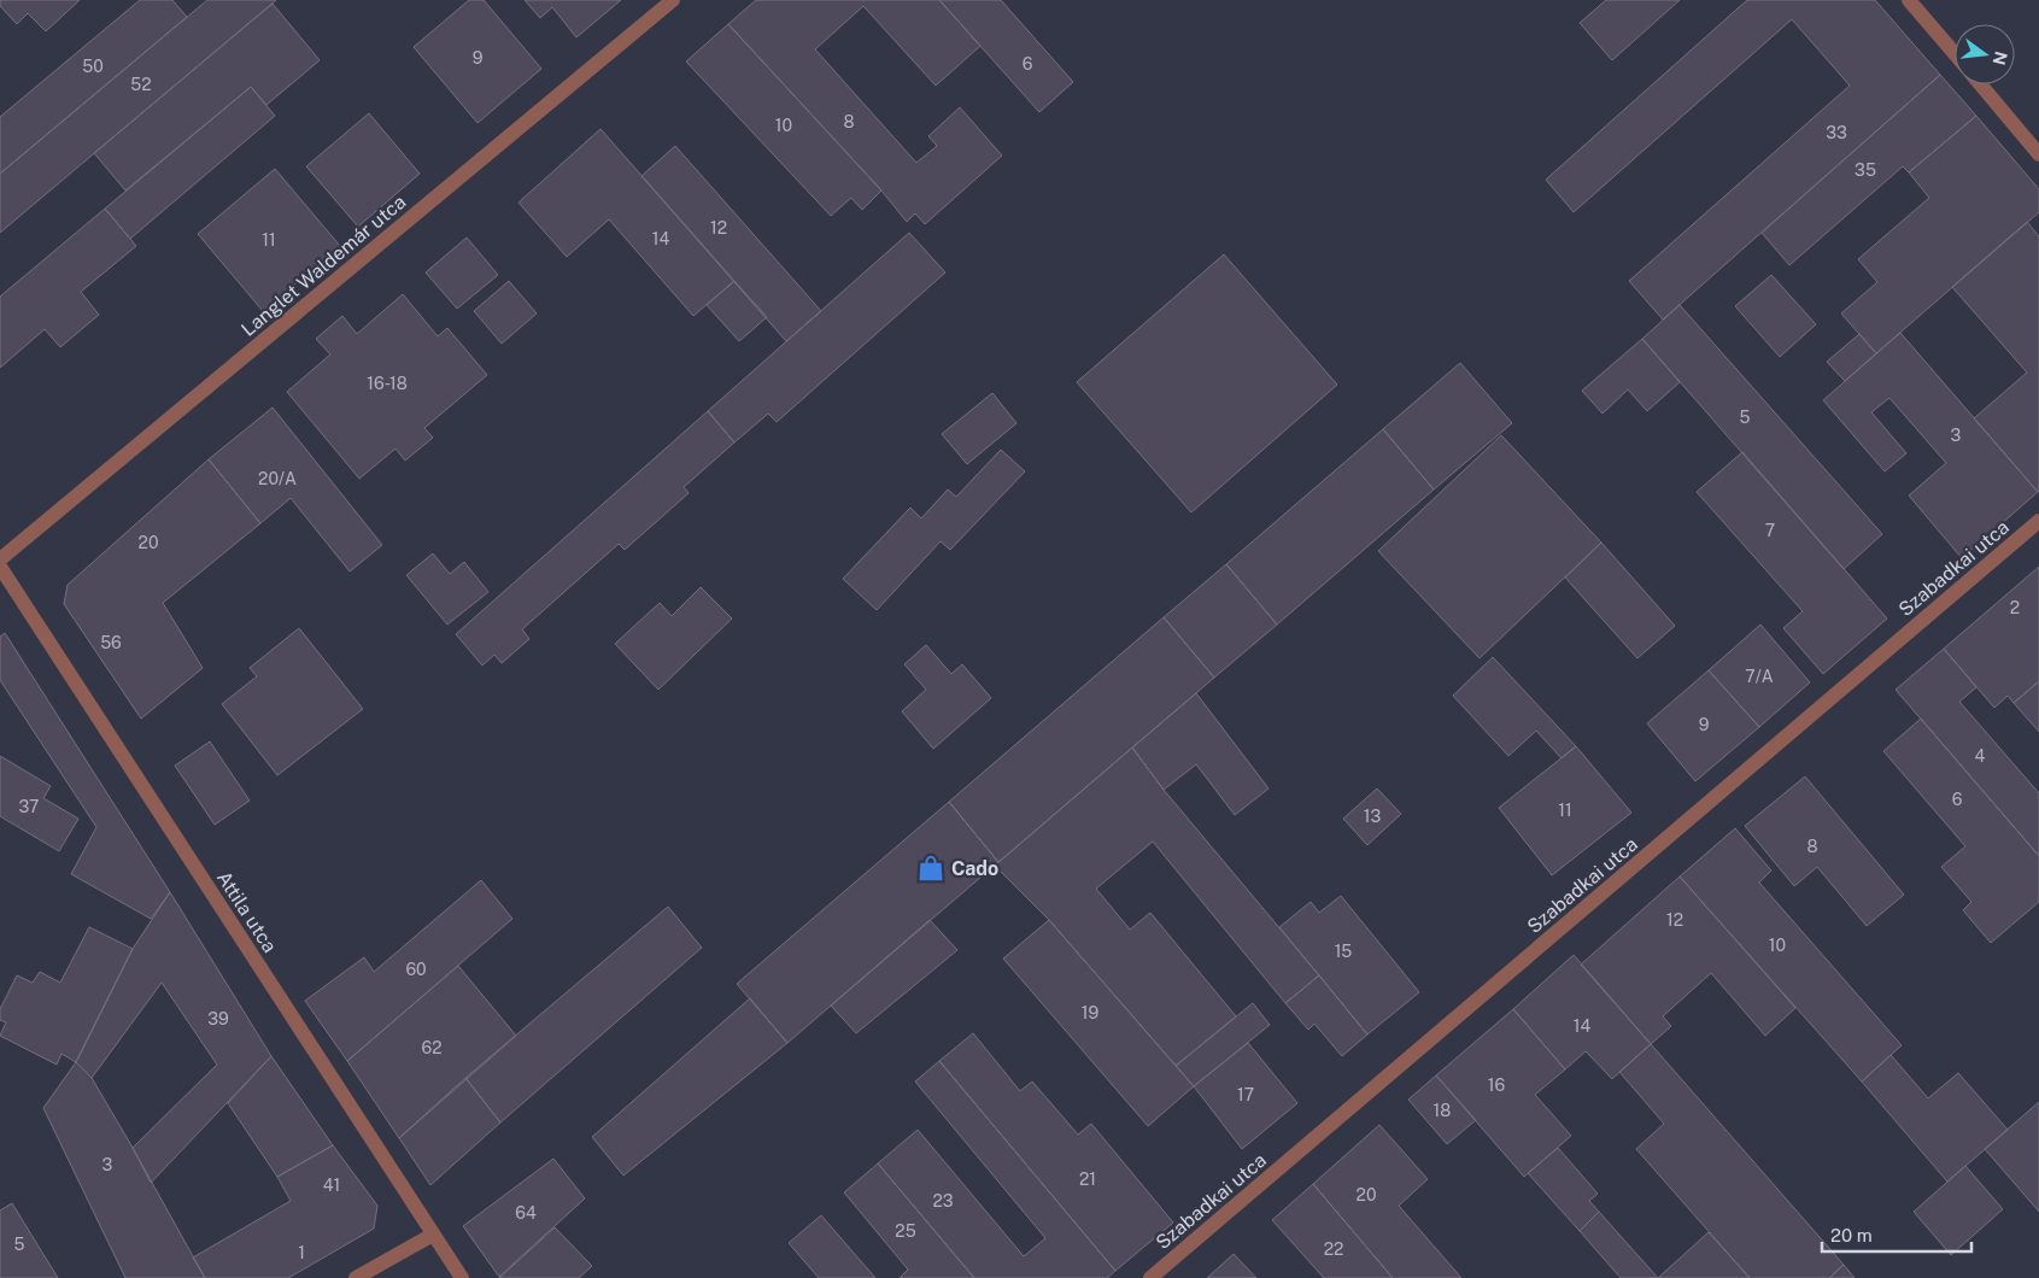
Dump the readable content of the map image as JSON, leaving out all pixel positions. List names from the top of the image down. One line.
{"streets":{"street":["Langlet Waldemár utca","Szabadkai utca","Attila utca"]},"places":{"shop":["Cado"]},"house_numbers":["9","6","50","52","8","10","33","35","12","14","11","16-18","5","3","20/A","7","20","2","56","7/A","9","4","6","37","11","13","8","12","10","15","60","19","39","14","62","16","17","18","3","21","41","20","23","64","25","5","22","1"],"scale_bar":"20 m","north":"right"}
